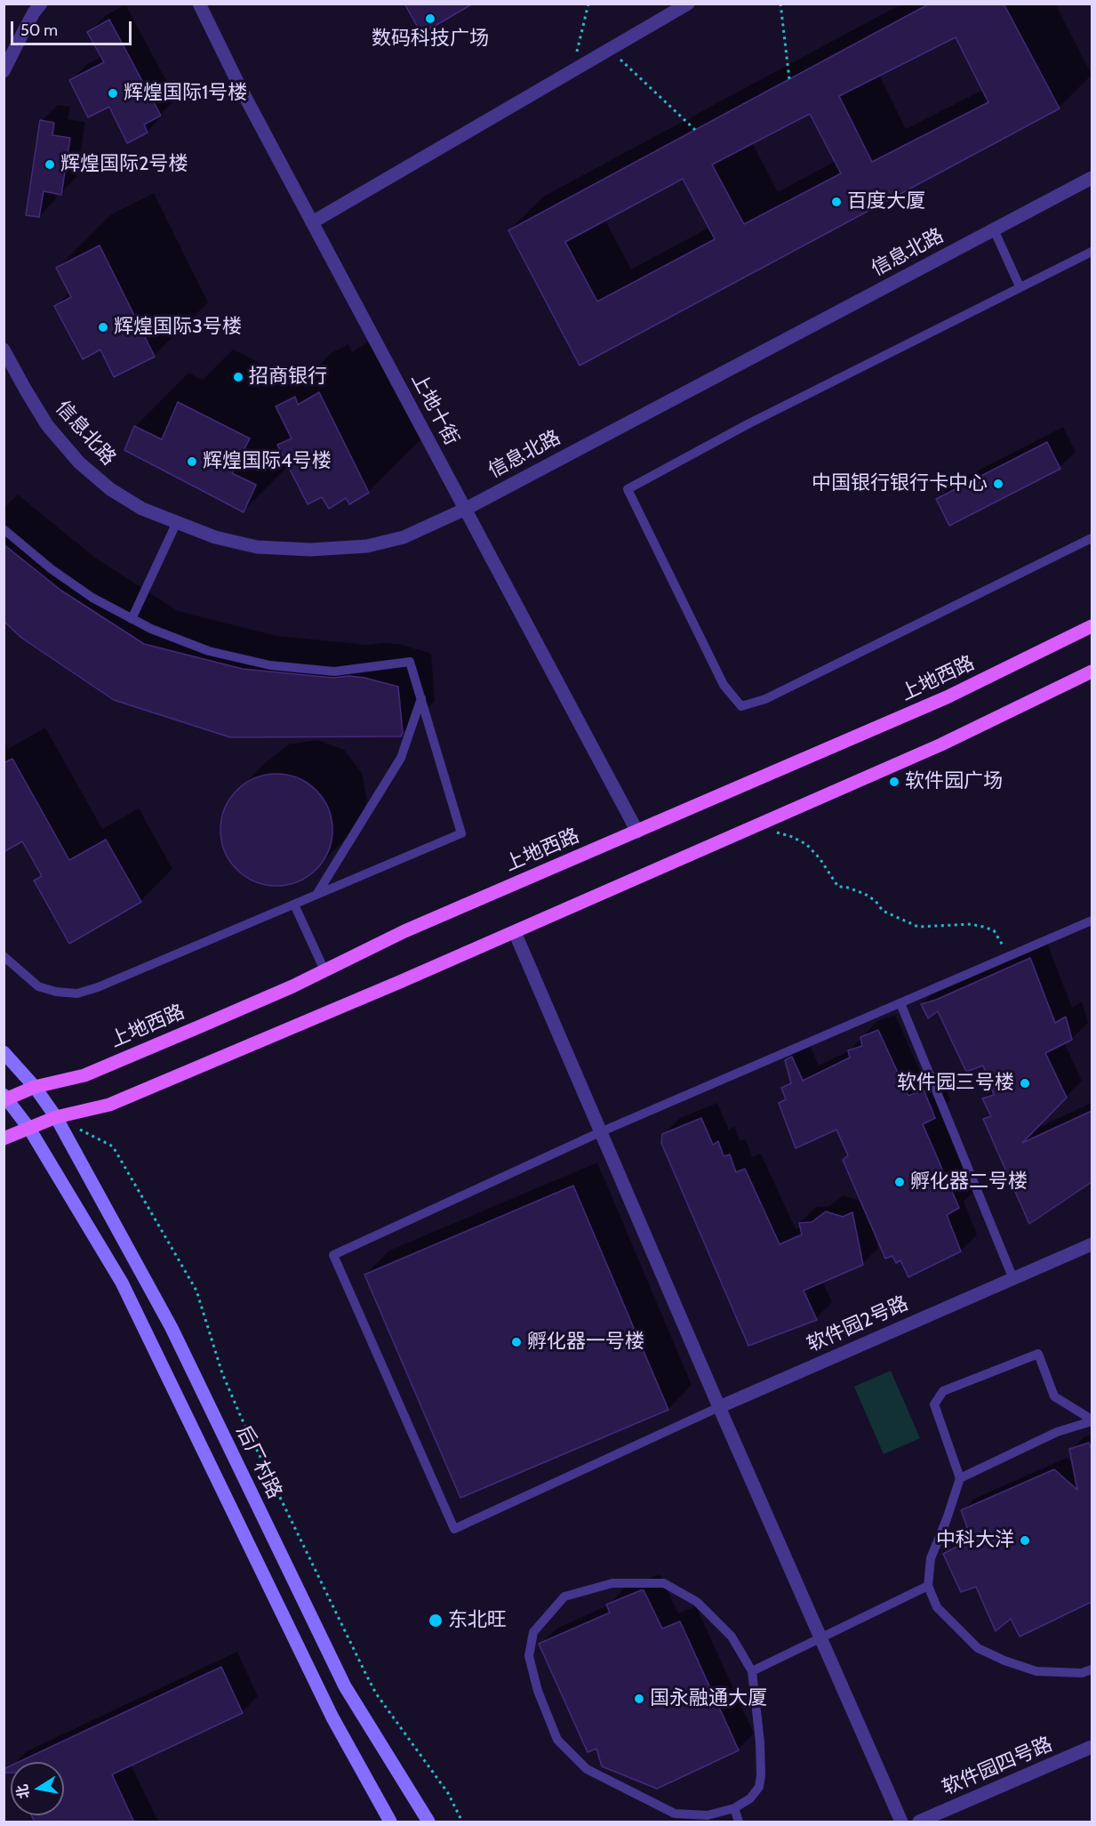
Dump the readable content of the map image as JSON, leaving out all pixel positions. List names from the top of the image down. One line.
{"streets":{"main road":["上地西路","后厂村路"],"street":["信息北路","上地十街","软件园2号路","软件园四号路"]},"crossings":[["信息北路","上地十街"],["上地十街","上地西路"],["上地西路","后厂村路"]],"places":["数码科技广场","辉煌国际1号楼","辉煌国际2号楼","百度大厦","辉煌国际3号楼","招商银行","辉煌国际4号楼","中国银行银行卡中心","软件园广场","软件园三号楼","孵化器二号楼","孵化器一号楼","中科大洋","东北旺","国永融通大厦"],"scale_bar":"50 m","north":"left"}
